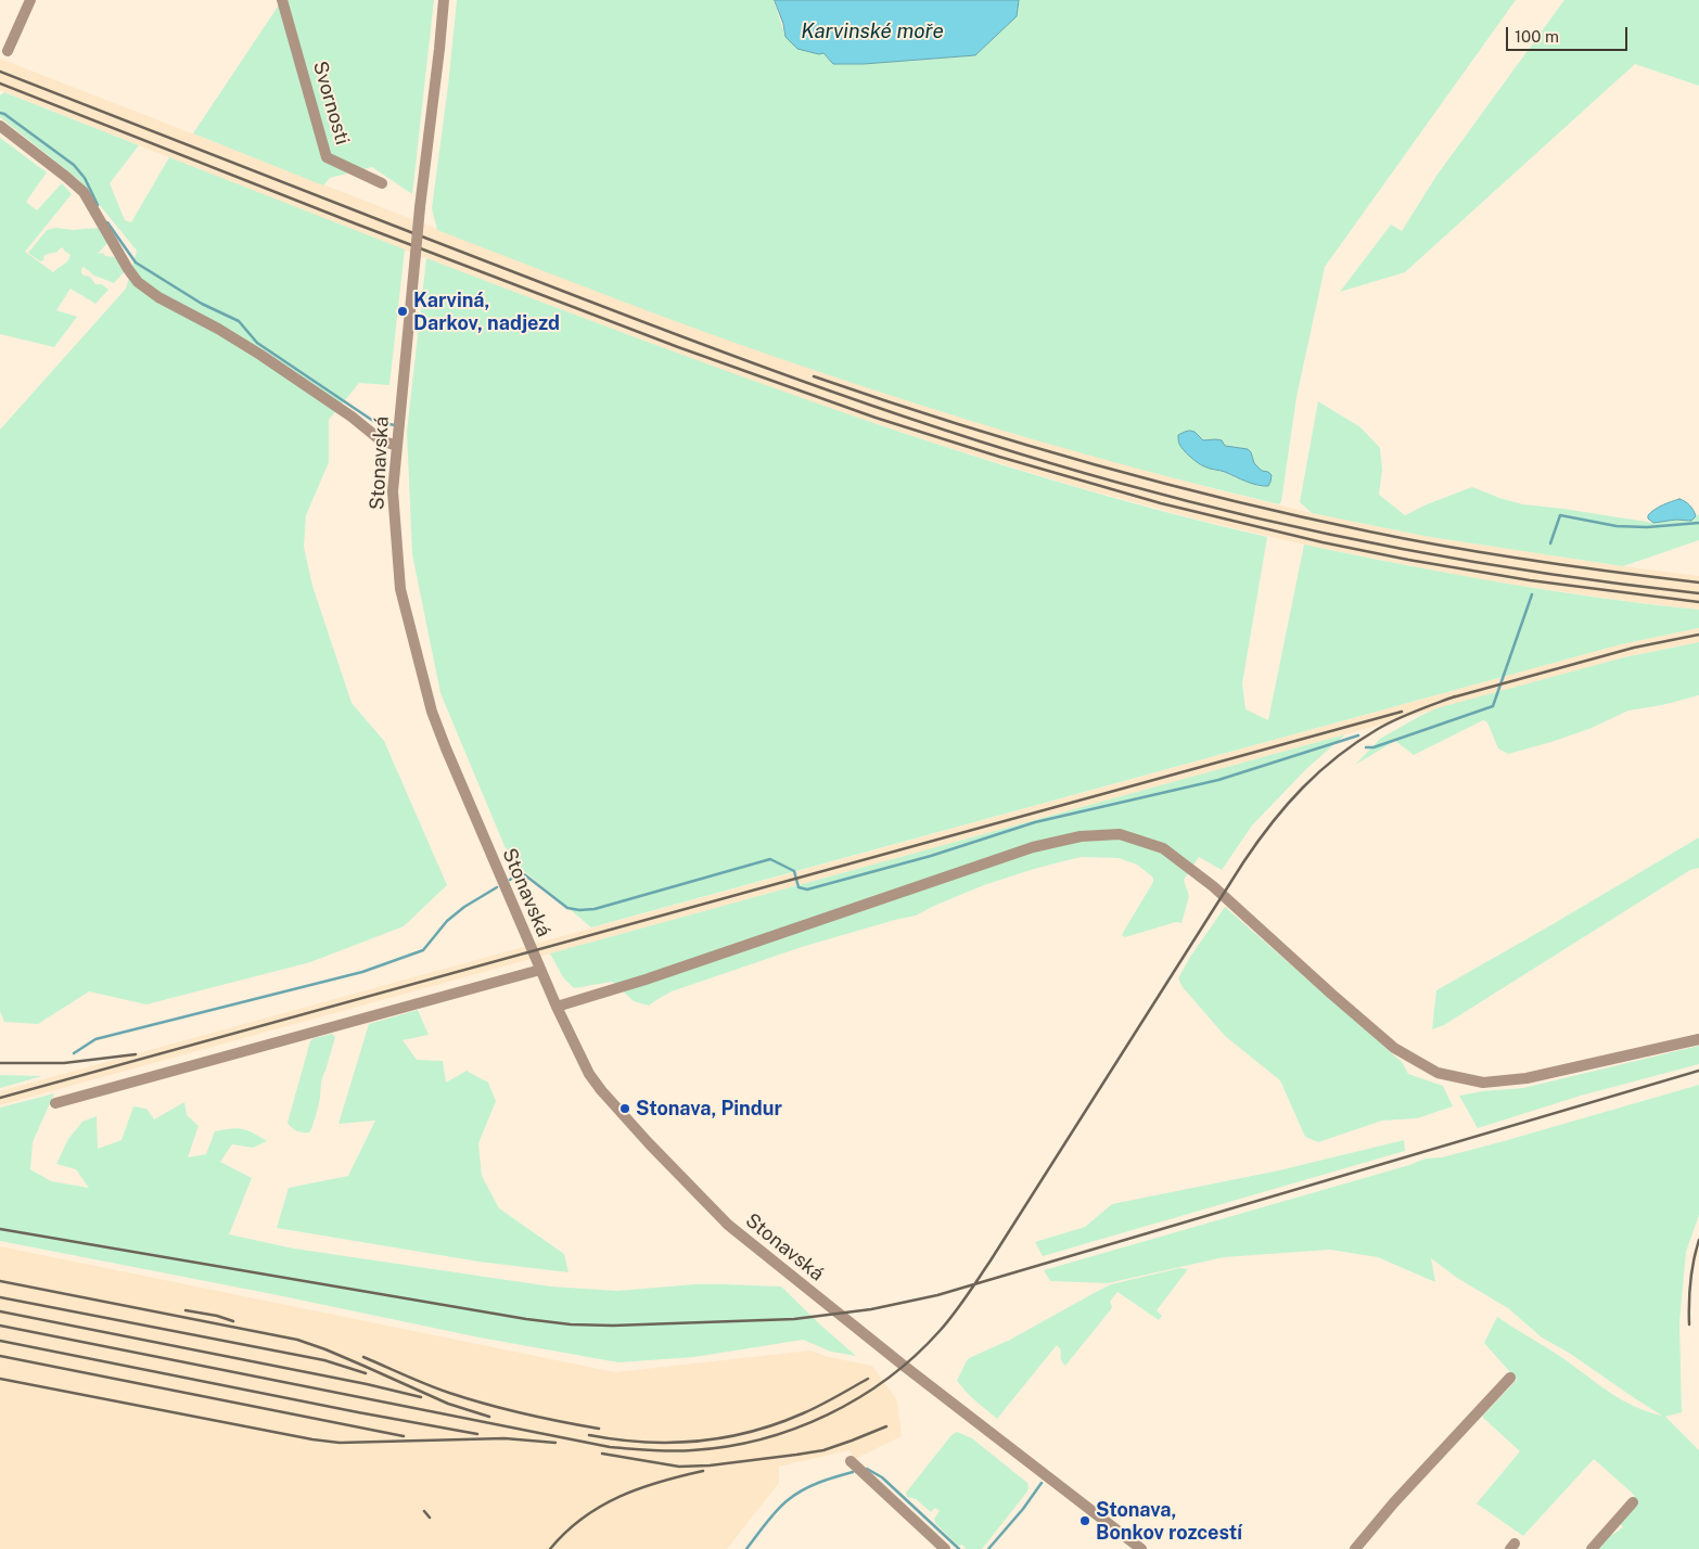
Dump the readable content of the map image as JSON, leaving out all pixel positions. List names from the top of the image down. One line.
{"streets":{"street":["Svornosti","Stonavská"]},"water":["Karvinské moře"],"places":["Karviná, Darkov, nadjezd","Stonava, Pindur","Stonava, Bonkov rozcestí"],"scale_bar":"100 m"}
